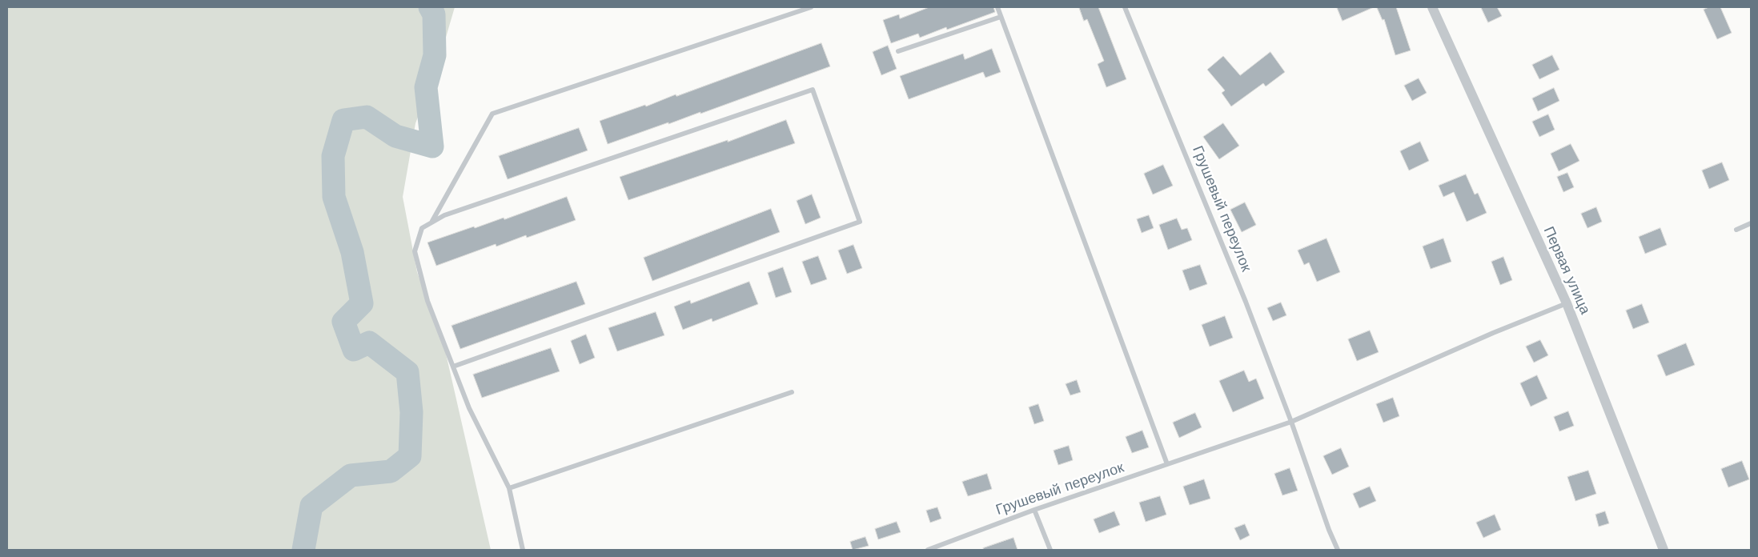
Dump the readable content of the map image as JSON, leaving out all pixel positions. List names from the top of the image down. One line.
{"streets":{"street":["Первая улица"],"lane":["Грушевый переулок"]},"crossings":[["Грушевый переулок","Первая улица"]]}
